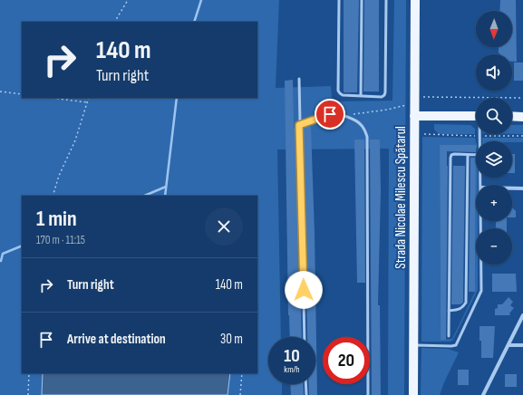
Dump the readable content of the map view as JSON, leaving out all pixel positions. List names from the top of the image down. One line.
{"streets":{"main road":["Strada Nicolae Milescu Spătarul"]},"north":"bottom","page":{"map_buttons":["+","−"],"turn":["140 m","Turn right"],"heading":["1 min","170 m · 11:15"],"list":[{"name":"Turn right","value":"140 m"},{"name":"Arrive at destination","value":"30 m"}],"speed":"10 km/h","limit":"20"}}
